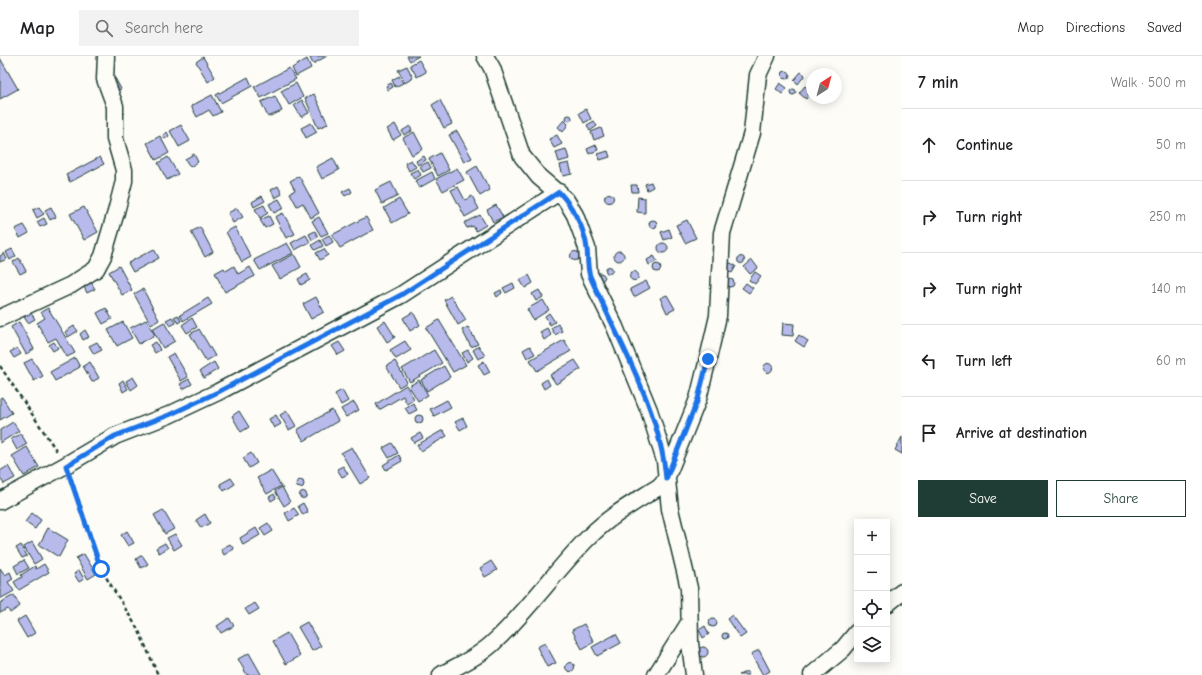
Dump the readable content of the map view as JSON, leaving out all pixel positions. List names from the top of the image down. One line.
{"north":"top right","page":{"header":"Map","search":"Search here","nav":["Map","Directions","Saved"],"heading":["7 min","Walk · 500 m"],"list":[["Continue","50 m"],["Turn right","250 m"],["Turn right","140 m"],["Turn left","60 m"],"Arrive at destination"],"buttons":["Save","Share"],"map_buttons":["+","−"]}}
